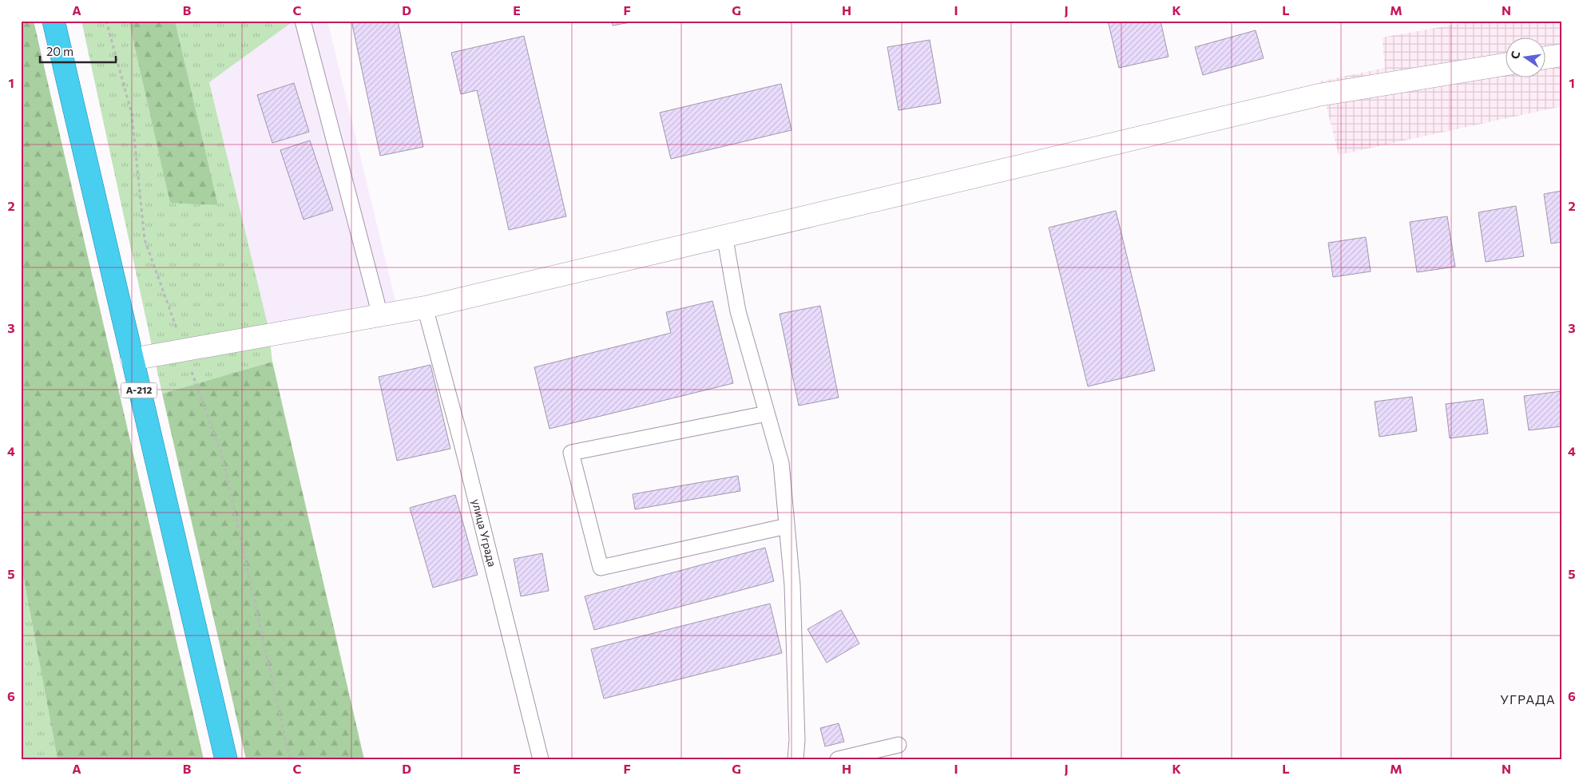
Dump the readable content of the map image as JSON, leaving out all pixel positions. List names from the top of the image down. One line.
{"streets":{"highway":["А-212"],"lane":["улица Уграда"]},"districts":["УГРАДА"],"scale_bar":"20 m","north":"left","grid":{"columns":["A","B","C","D","E","F","G","H","I","J","K","L","M","N"],"rows":["1","2","3","4","5","6"]}}
